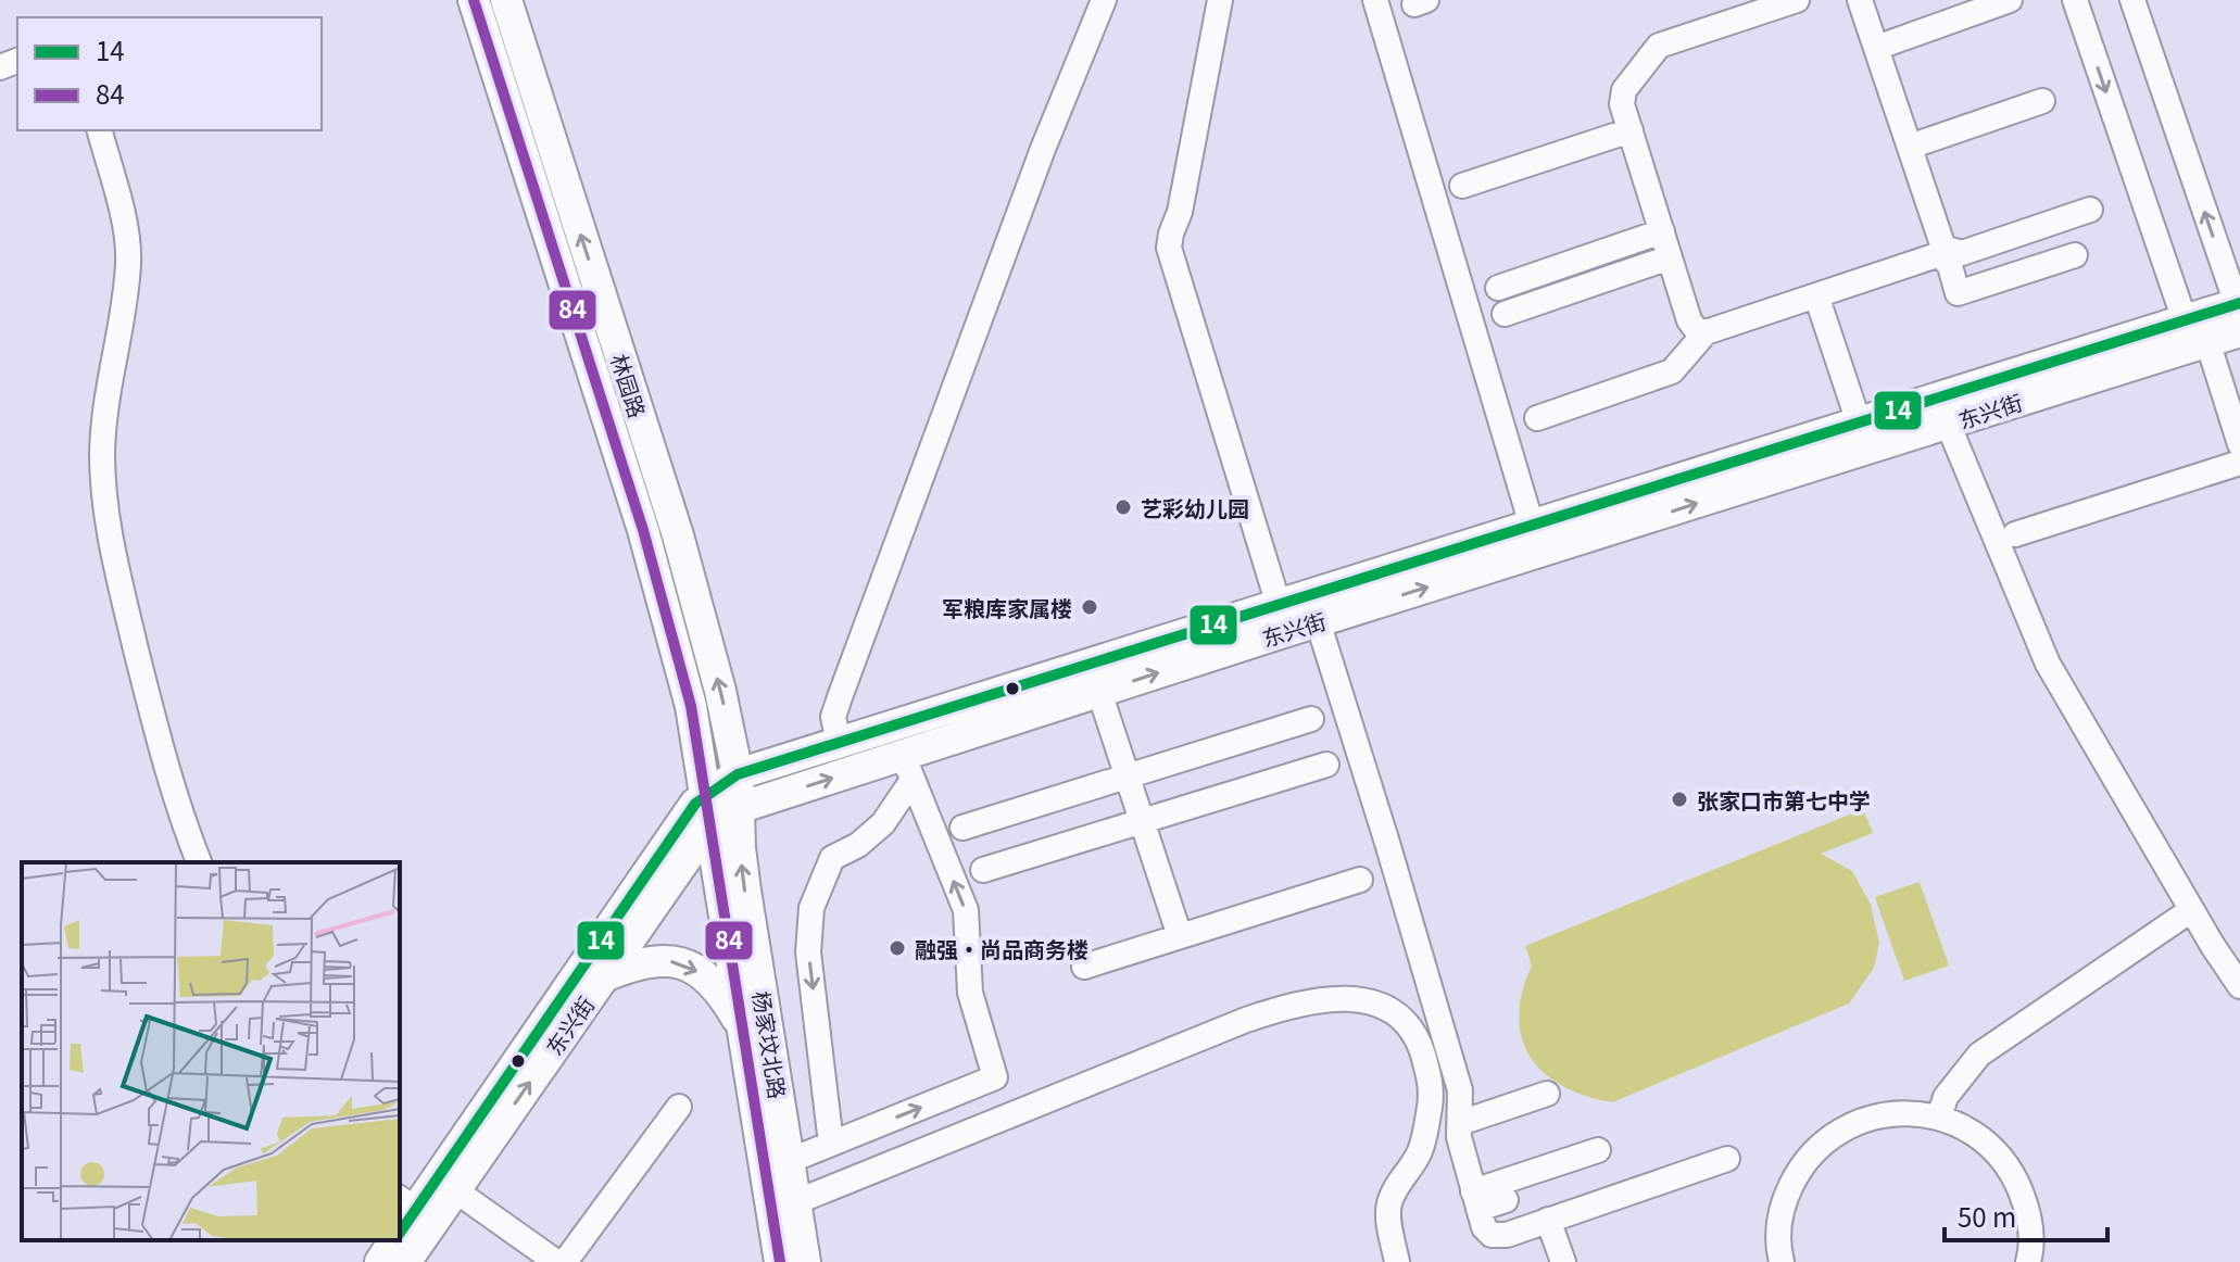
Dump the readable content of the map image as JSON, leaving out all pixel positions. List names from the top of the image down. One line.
{"streets":{"main road":["林园路","东兴街","杨家坟北路"]},"crossings":[["林园路","东兴街"],["林园路","杨家坟北路"],["东兴街","杨家坟北路"]],"places":["艺彩幼儿园","军粮库家属楼","张家口市第七中学","融强·尚品商务楼"],"lines":["transit line 84","transit line 14"],"legend":["14","84"],"scale_bar":"50 m"}
